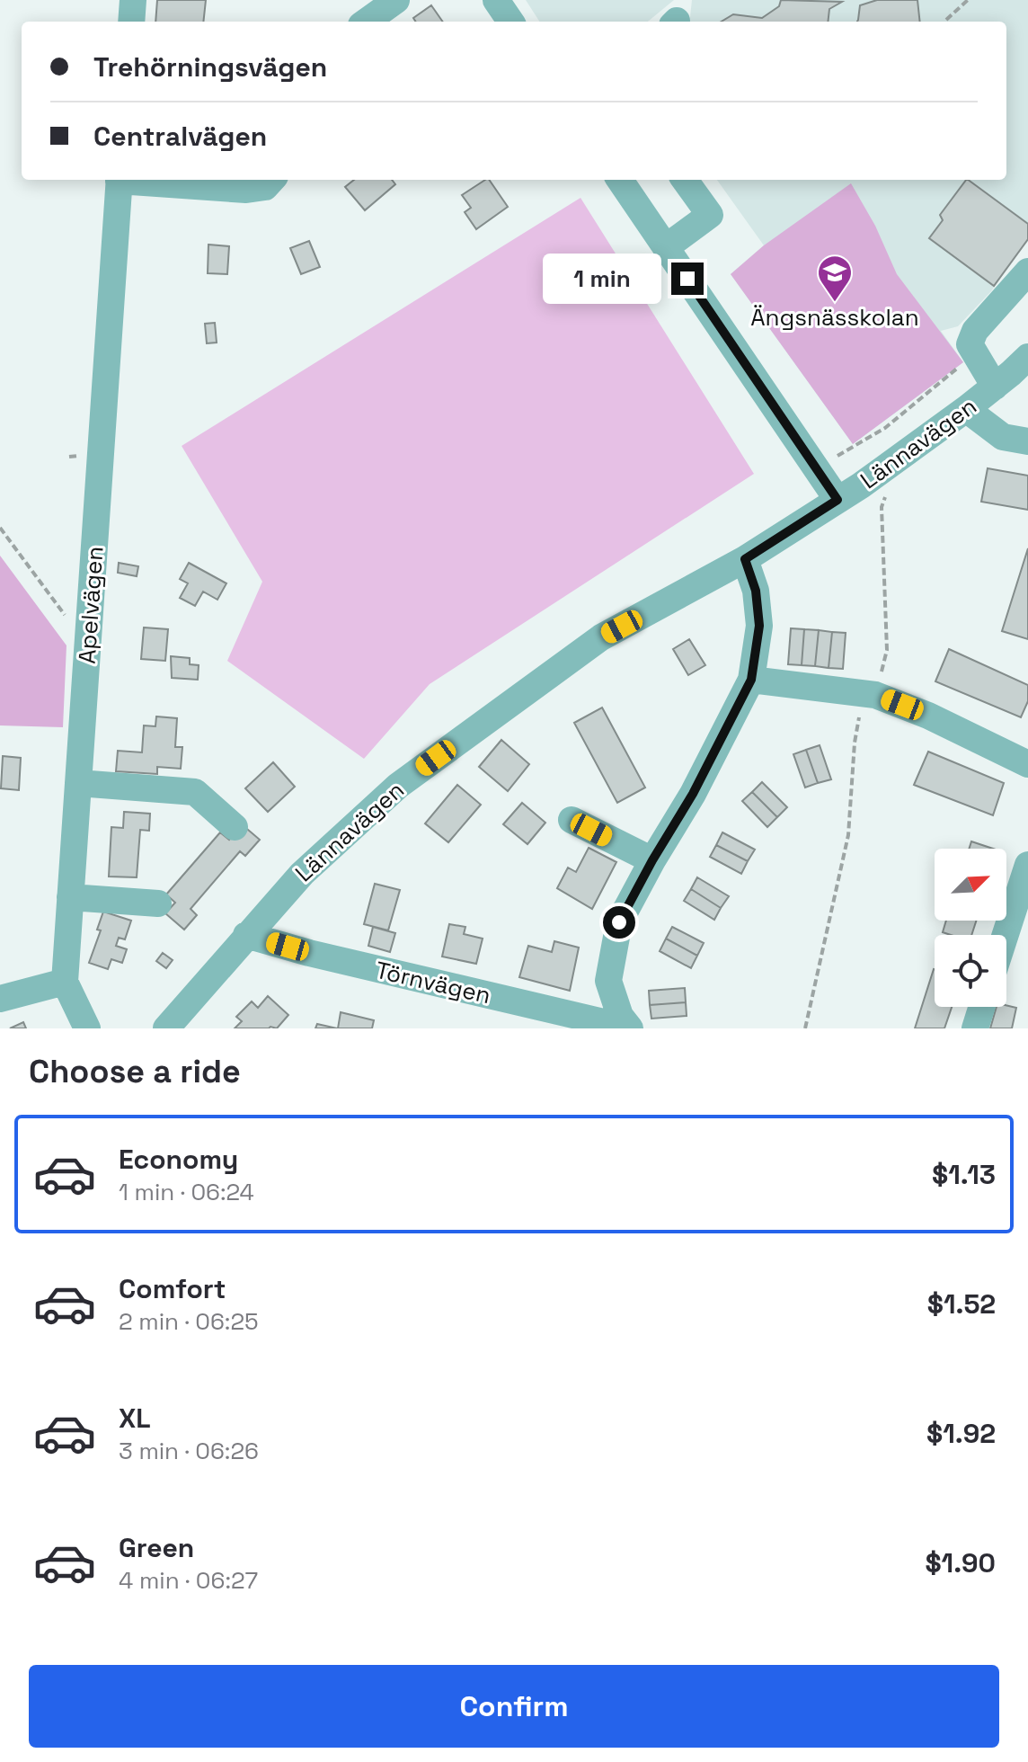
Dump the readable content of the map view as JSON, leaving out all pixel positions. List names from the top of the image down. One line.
{"streets":{"street":["Lännavägen","Apelvägen","Törnvägen"]},"crossings":[["Lännavägen","Törnvägen"]],"places":{"school or university":["Ängsnässkolan"]},"north":"top right","page":{"banner":["Trehörningsvägen","Centralvägen"],"bubble":"1 min","heading":"Choose a ride","list":[{"name":"Economy","note":"1 min · 06:24","value":"$1.13"},{"name":"Comfort","note":"2 min · 06:25","value":"$1.52"},{"name":"XL","note":"3 min · 06:26","value":"$1.92"},{"name":"Green","note":"4 min · 06:27","value":"$1.90"}],"buttons":"Confirm"}}
